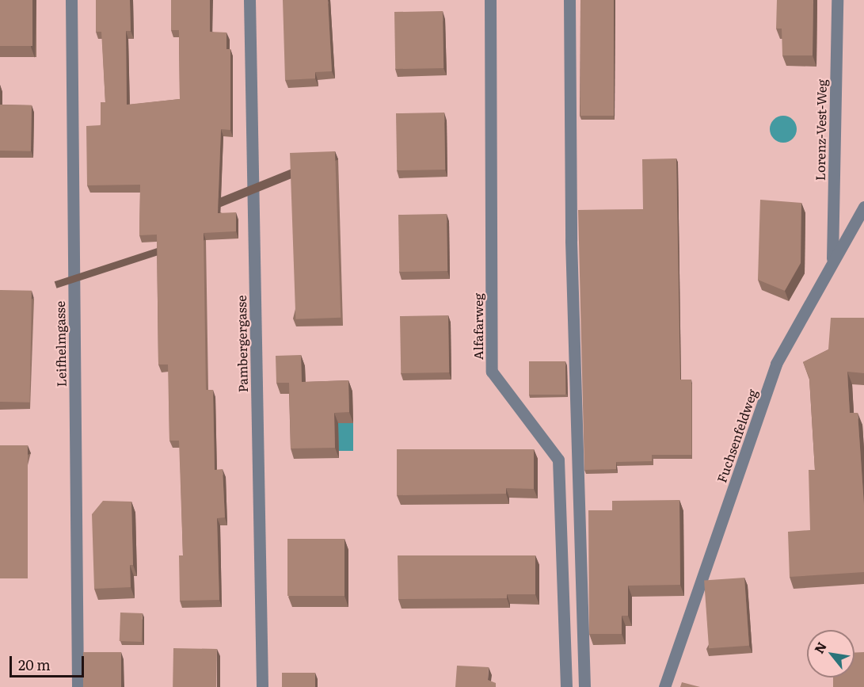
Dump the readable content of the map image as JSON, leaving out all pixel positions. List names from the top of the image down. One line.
{"streets":{"street":["Lorenz-Vest-Weg","Alfafarweg","Leifhelmgasse","Pambergergasse","Fuchsenfeldweg"]},"crossings":[["Lorenz-Vest-Weg","Fuchsenfeldweg"]],"scale_bar":"20 m","north":"top left"}
